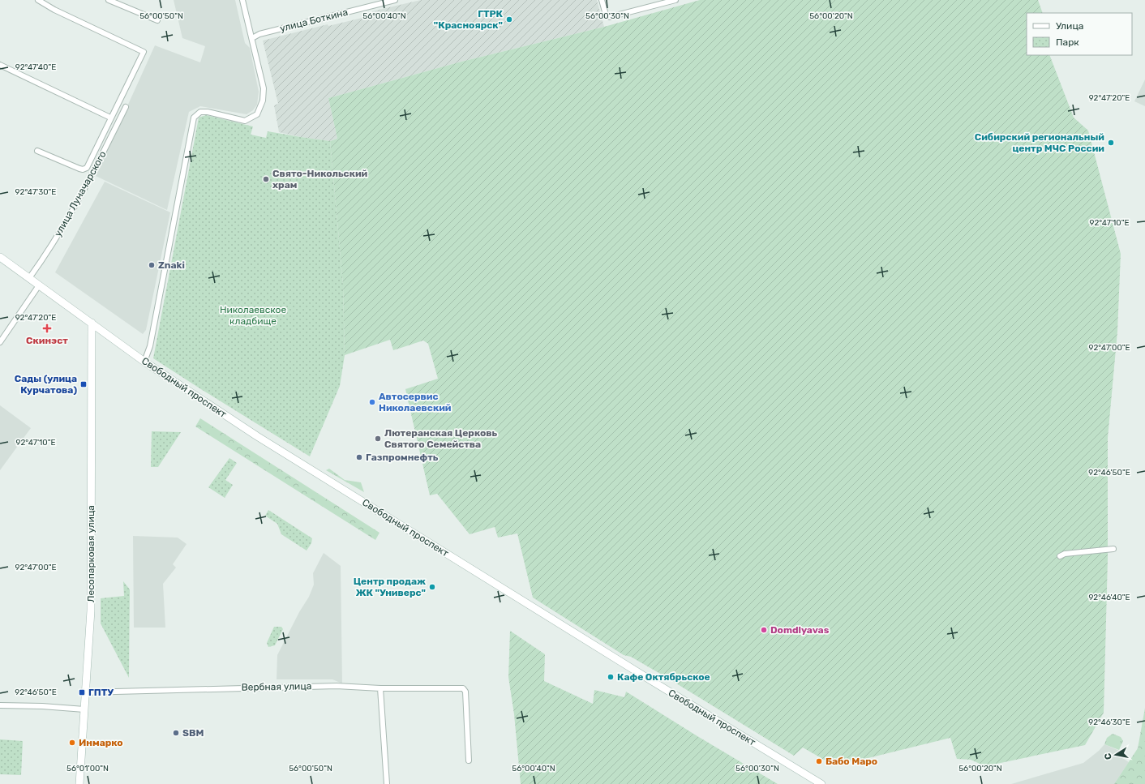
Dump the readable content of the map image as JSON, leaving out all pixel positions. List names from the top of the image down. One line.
{"streets":{"main road":["Свободный проспект","Лесопарковая улица"],"street":["улица Боткина","улица Луначарского","Вербная улица"]},"crossings":[["улица Луначарского","Свободный проспект"],["Свободный проспект","Лесопарковая улица"],["Лесопарковая улица","Вербная улица"]],"parks":["Николаевское кладбище"],"places":{"other":["ГТРК \"Красноярск\"","Сибирский региональный центр МЧС России","Свято-Никольский храм","Znaki","Автосервис Николаевский","Лютеранская Церковь Святого Семейства","Газпромнефть","Центр продаж ЖК \"Универс\"","Domdlyavas","Кафе Октябрьское","SBM","Инмарко","Бабо Маро"],"health":["Скинэст"],"transit":["Сады (улица Курчатова)","ГПТУ"]},"legend":["Улица","Парк"],"north":"left","coordinates":["56°00'50\"N","56°00'40\"N","56°00'30\"N","56°00'20\"N","92°47'40\"E","92°47'20\"E","92°47'30\"E","92°47'10\"E","92°47'00\"E","92°46'50\"E","92°46'40\"E","92°46'30\"E","56°01'00\"N"]}
